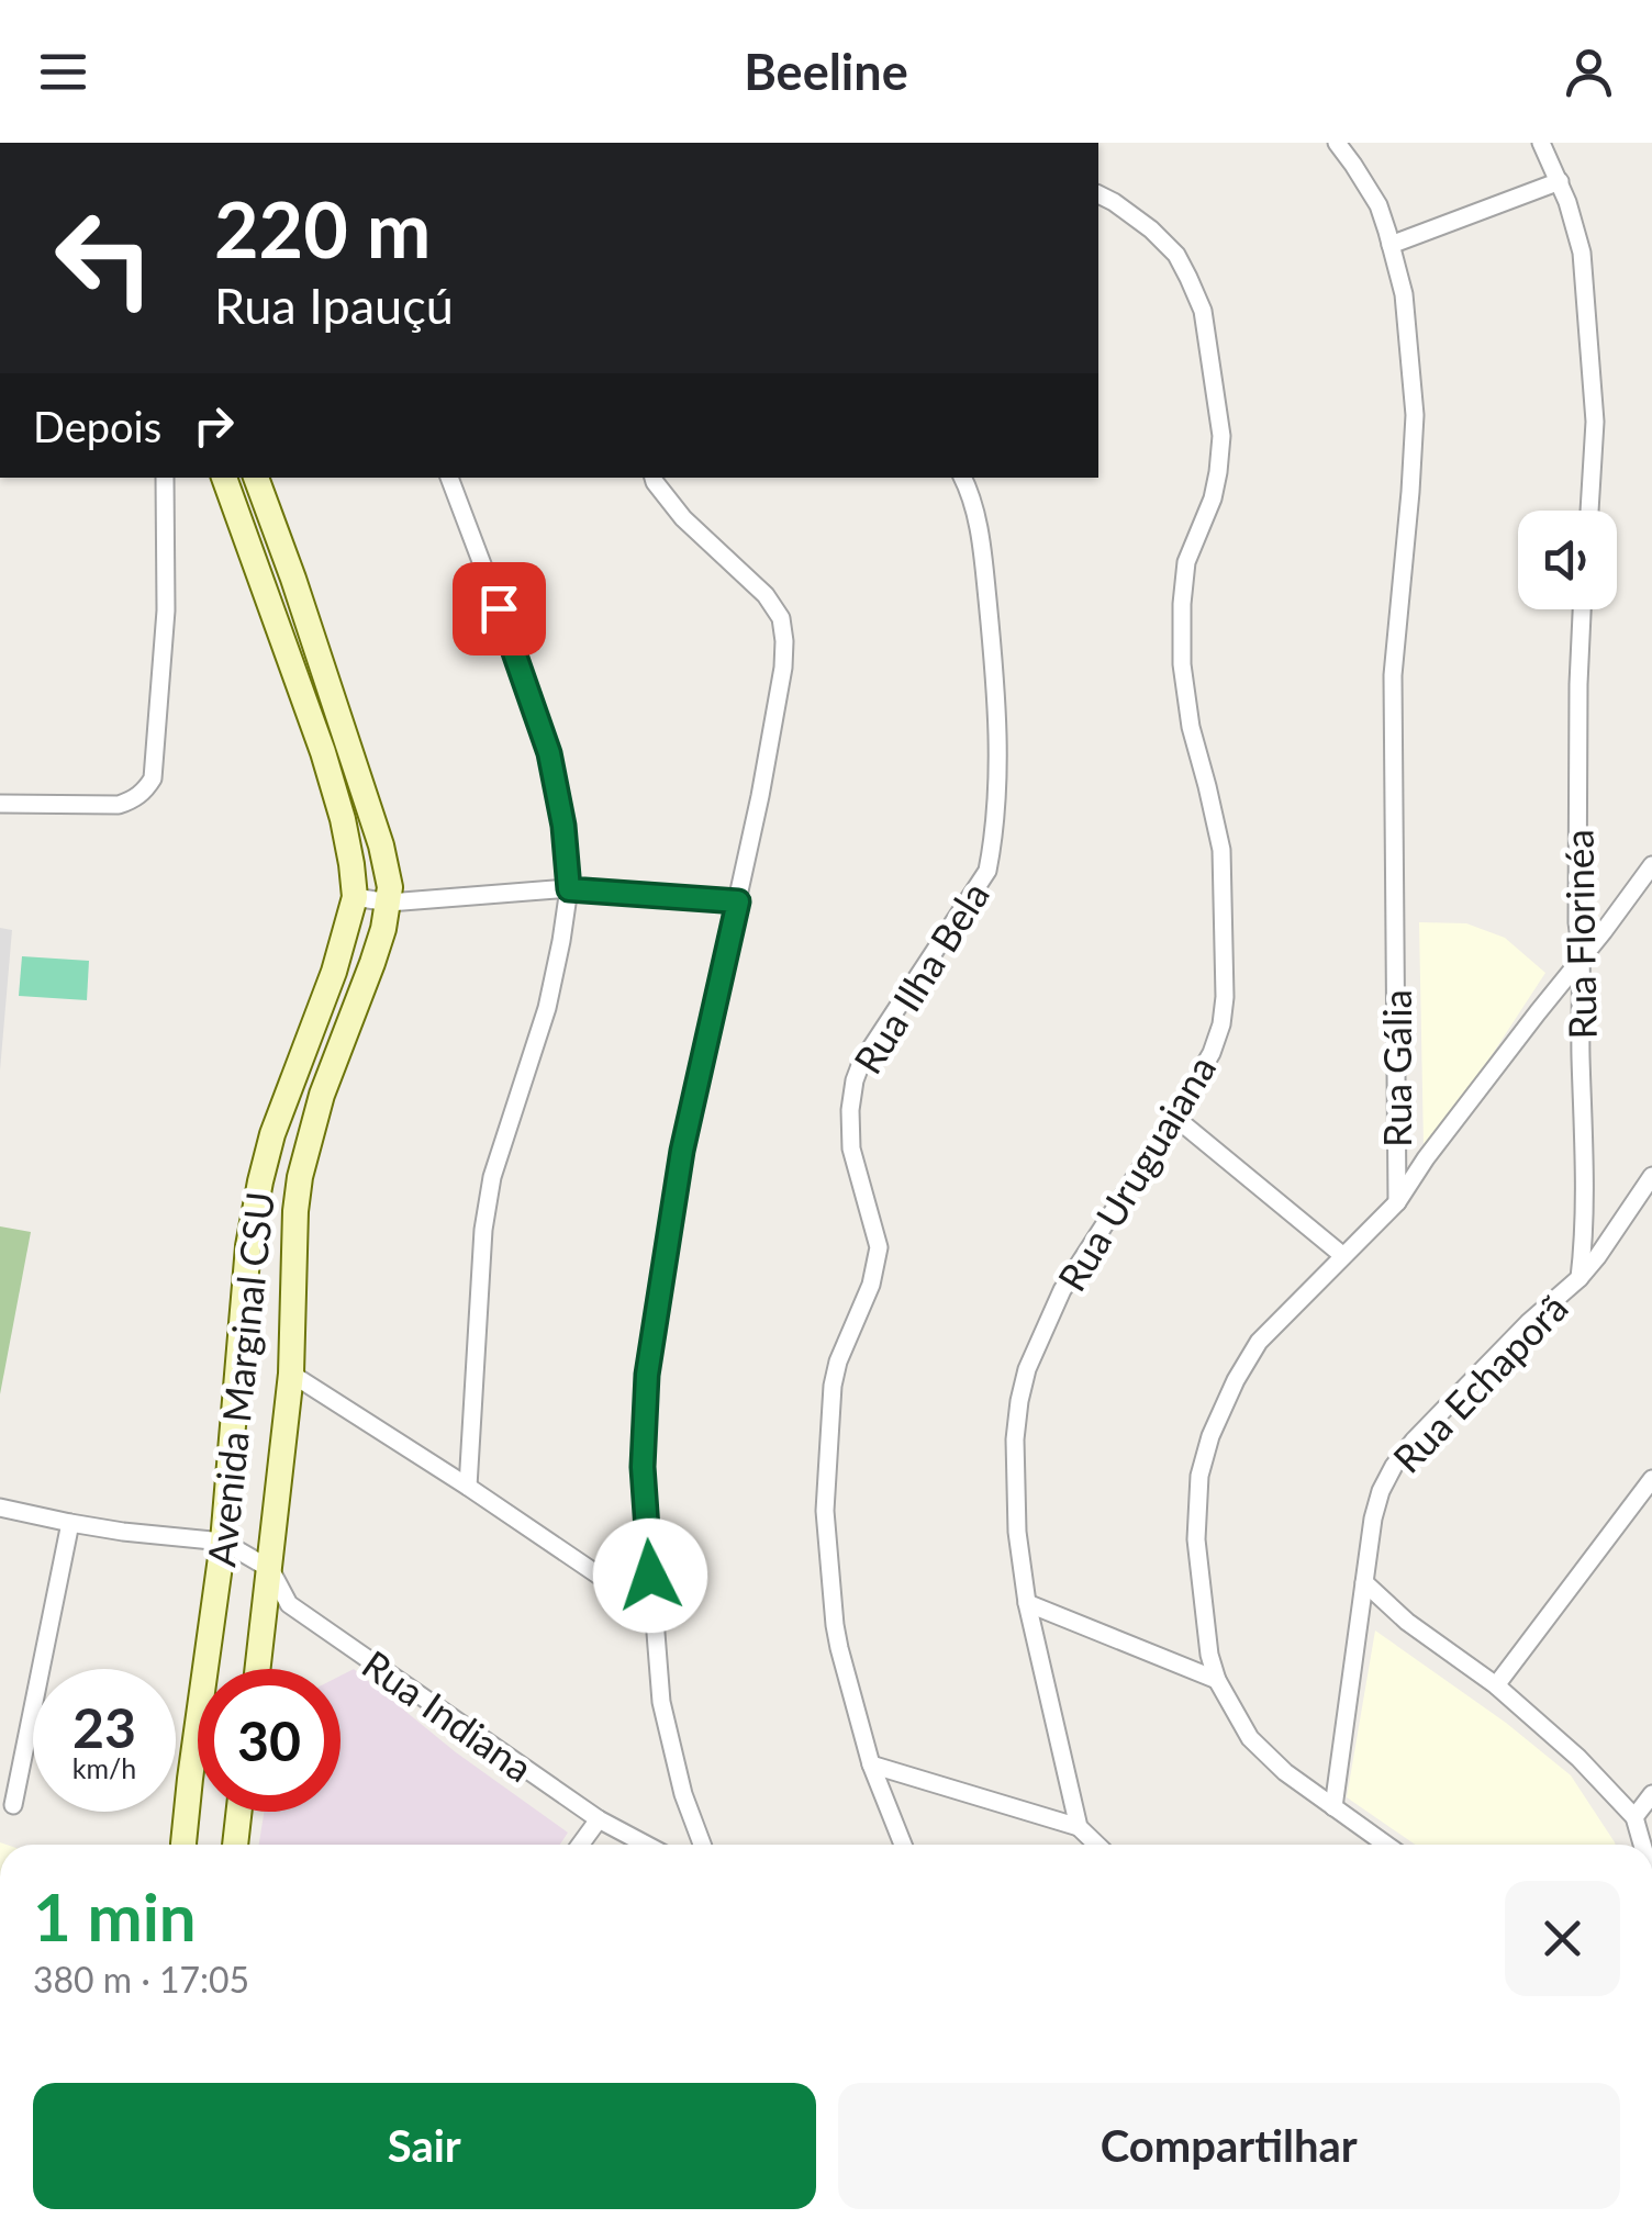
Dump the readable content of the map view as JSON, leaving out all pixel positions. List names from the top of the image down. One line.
{"streets":{"main road":["Avenida Marginal CSU"],"street":["Rua Florinéa","Rua Ilha Bela","Rua Gália","Rua Uruguaiana","Rua Echaporã","Rua Indiana"]},"crossings":[["Rua Florinéa","Rua Echaporã"],["Rua Gália","Rua Echaporã"],["Avenida Marginal CSU","Rua Indiana"]],"page":{"header":"Beeline","turn":["220 m","Rua Ipauçú"],"then":"Depois","speed":"23 km/h","limit":"30","heading":["1 min","380 m · 17:05"],"buttons":["Sair","Compartilhar"]}}
